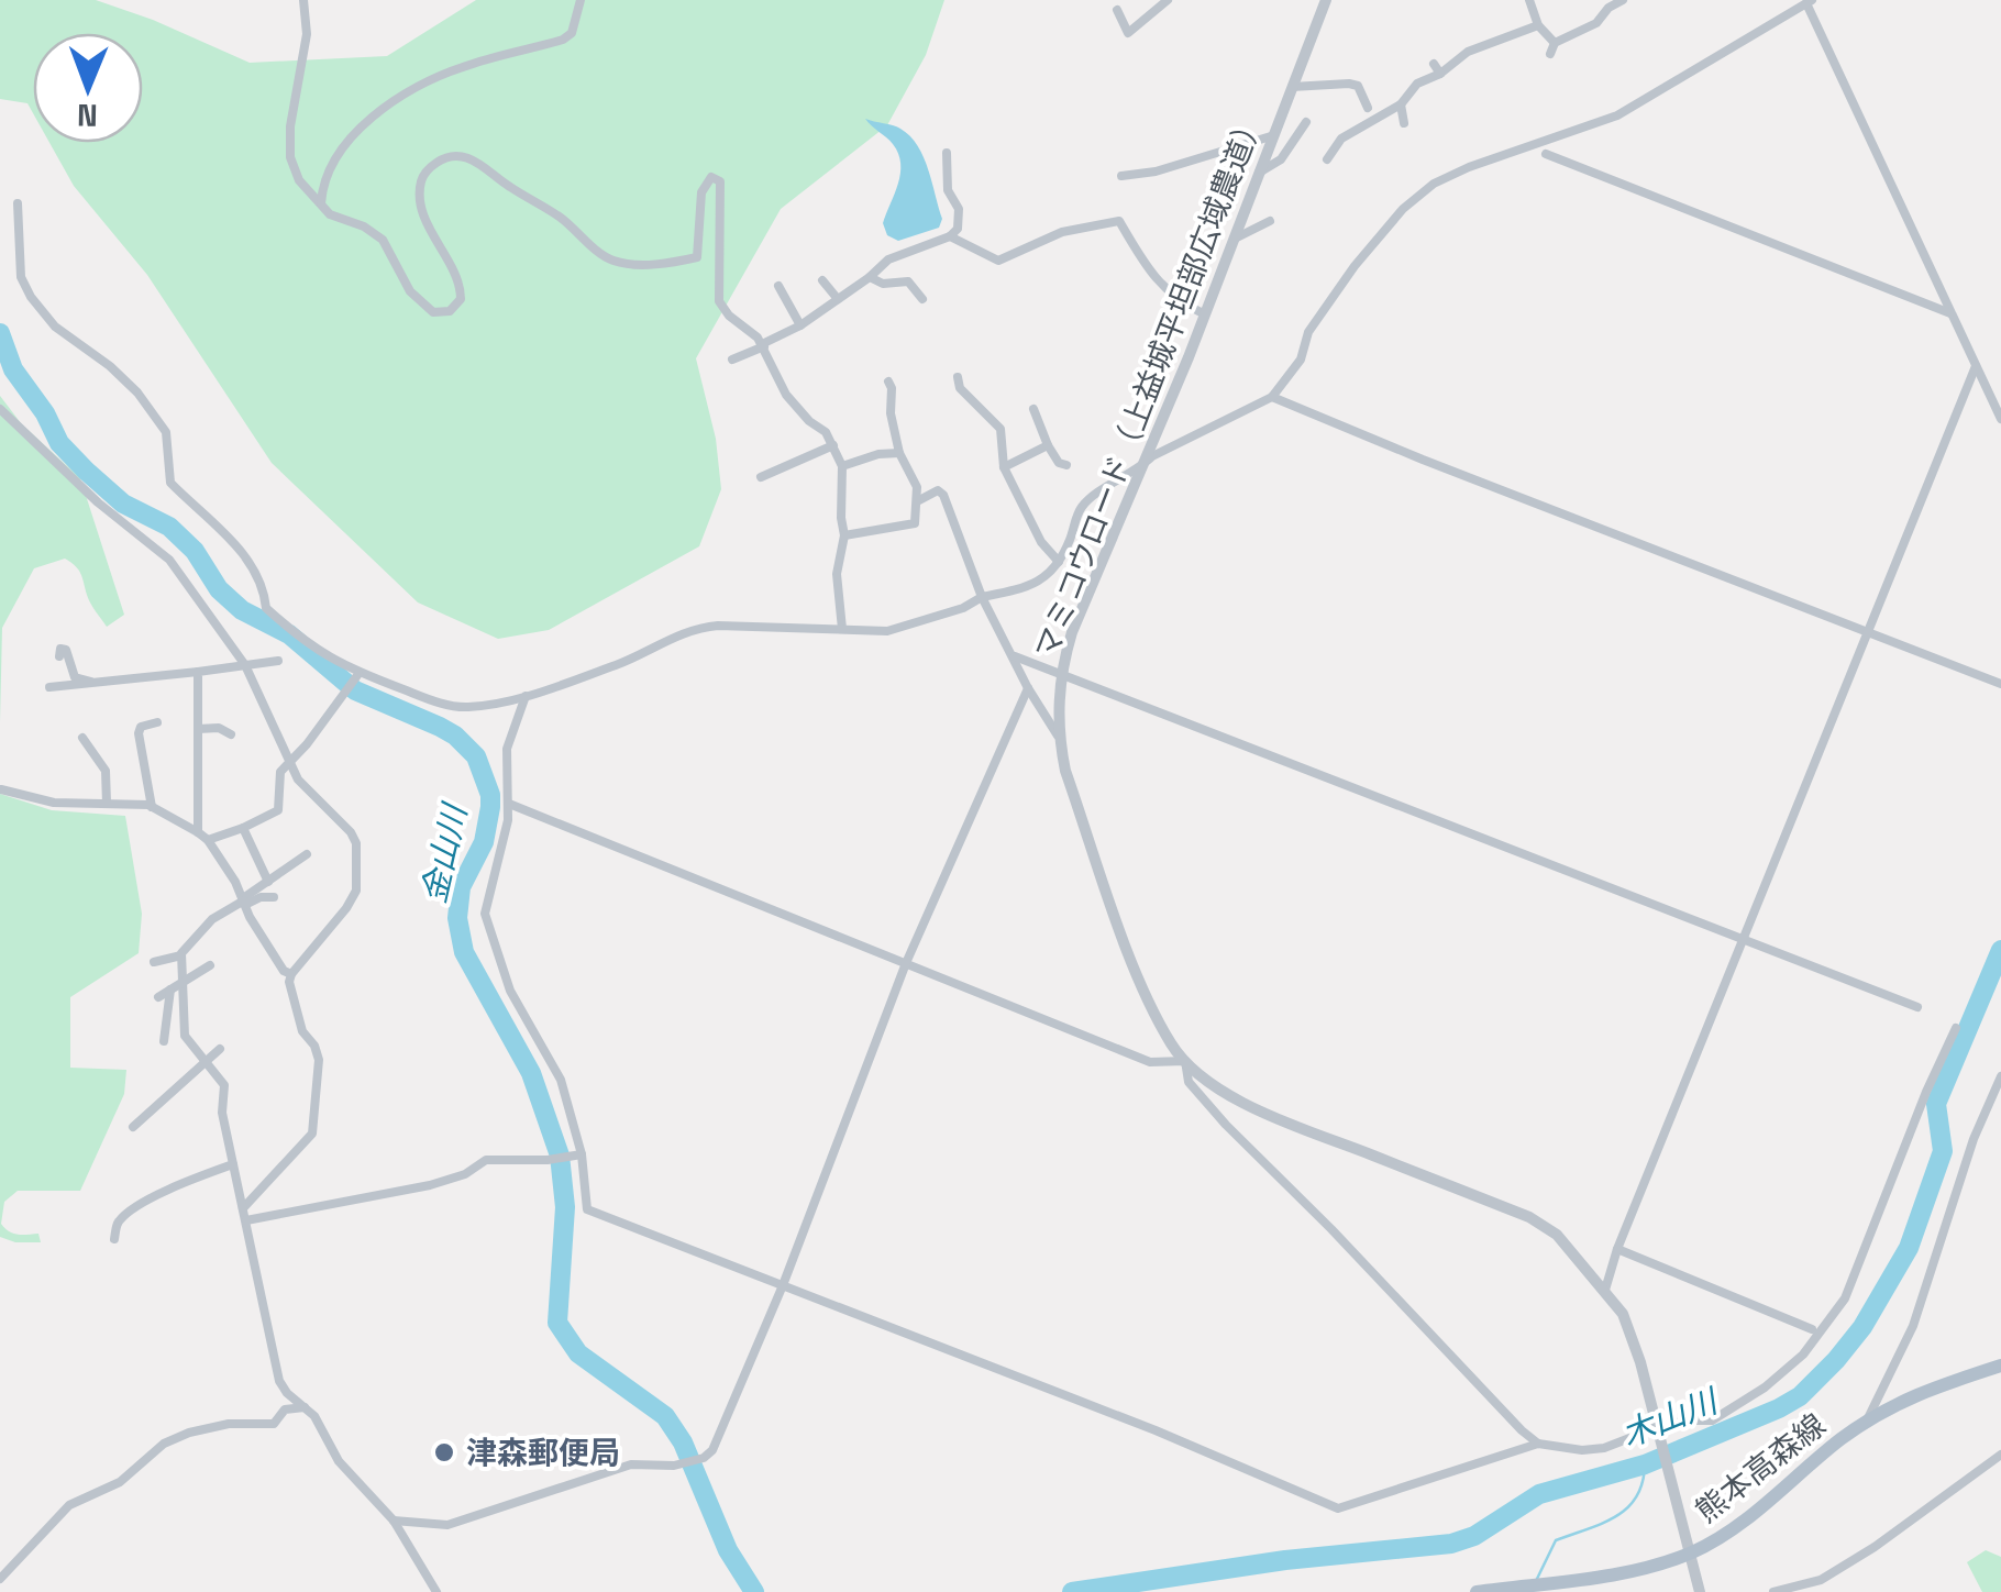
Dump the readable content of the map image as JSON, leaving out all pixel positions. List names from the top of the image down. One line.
{"streets":{"main road":["熊本高森線"],"street":["マミコウロード（上益城平坦部広域農道）"]},"crossings":[["マミコウロード（上益城平坦部広域農道）","熊本高森線"]],"water":["金山川","木山川"],"places":["津森郵便局"],"north":"bottom"}
